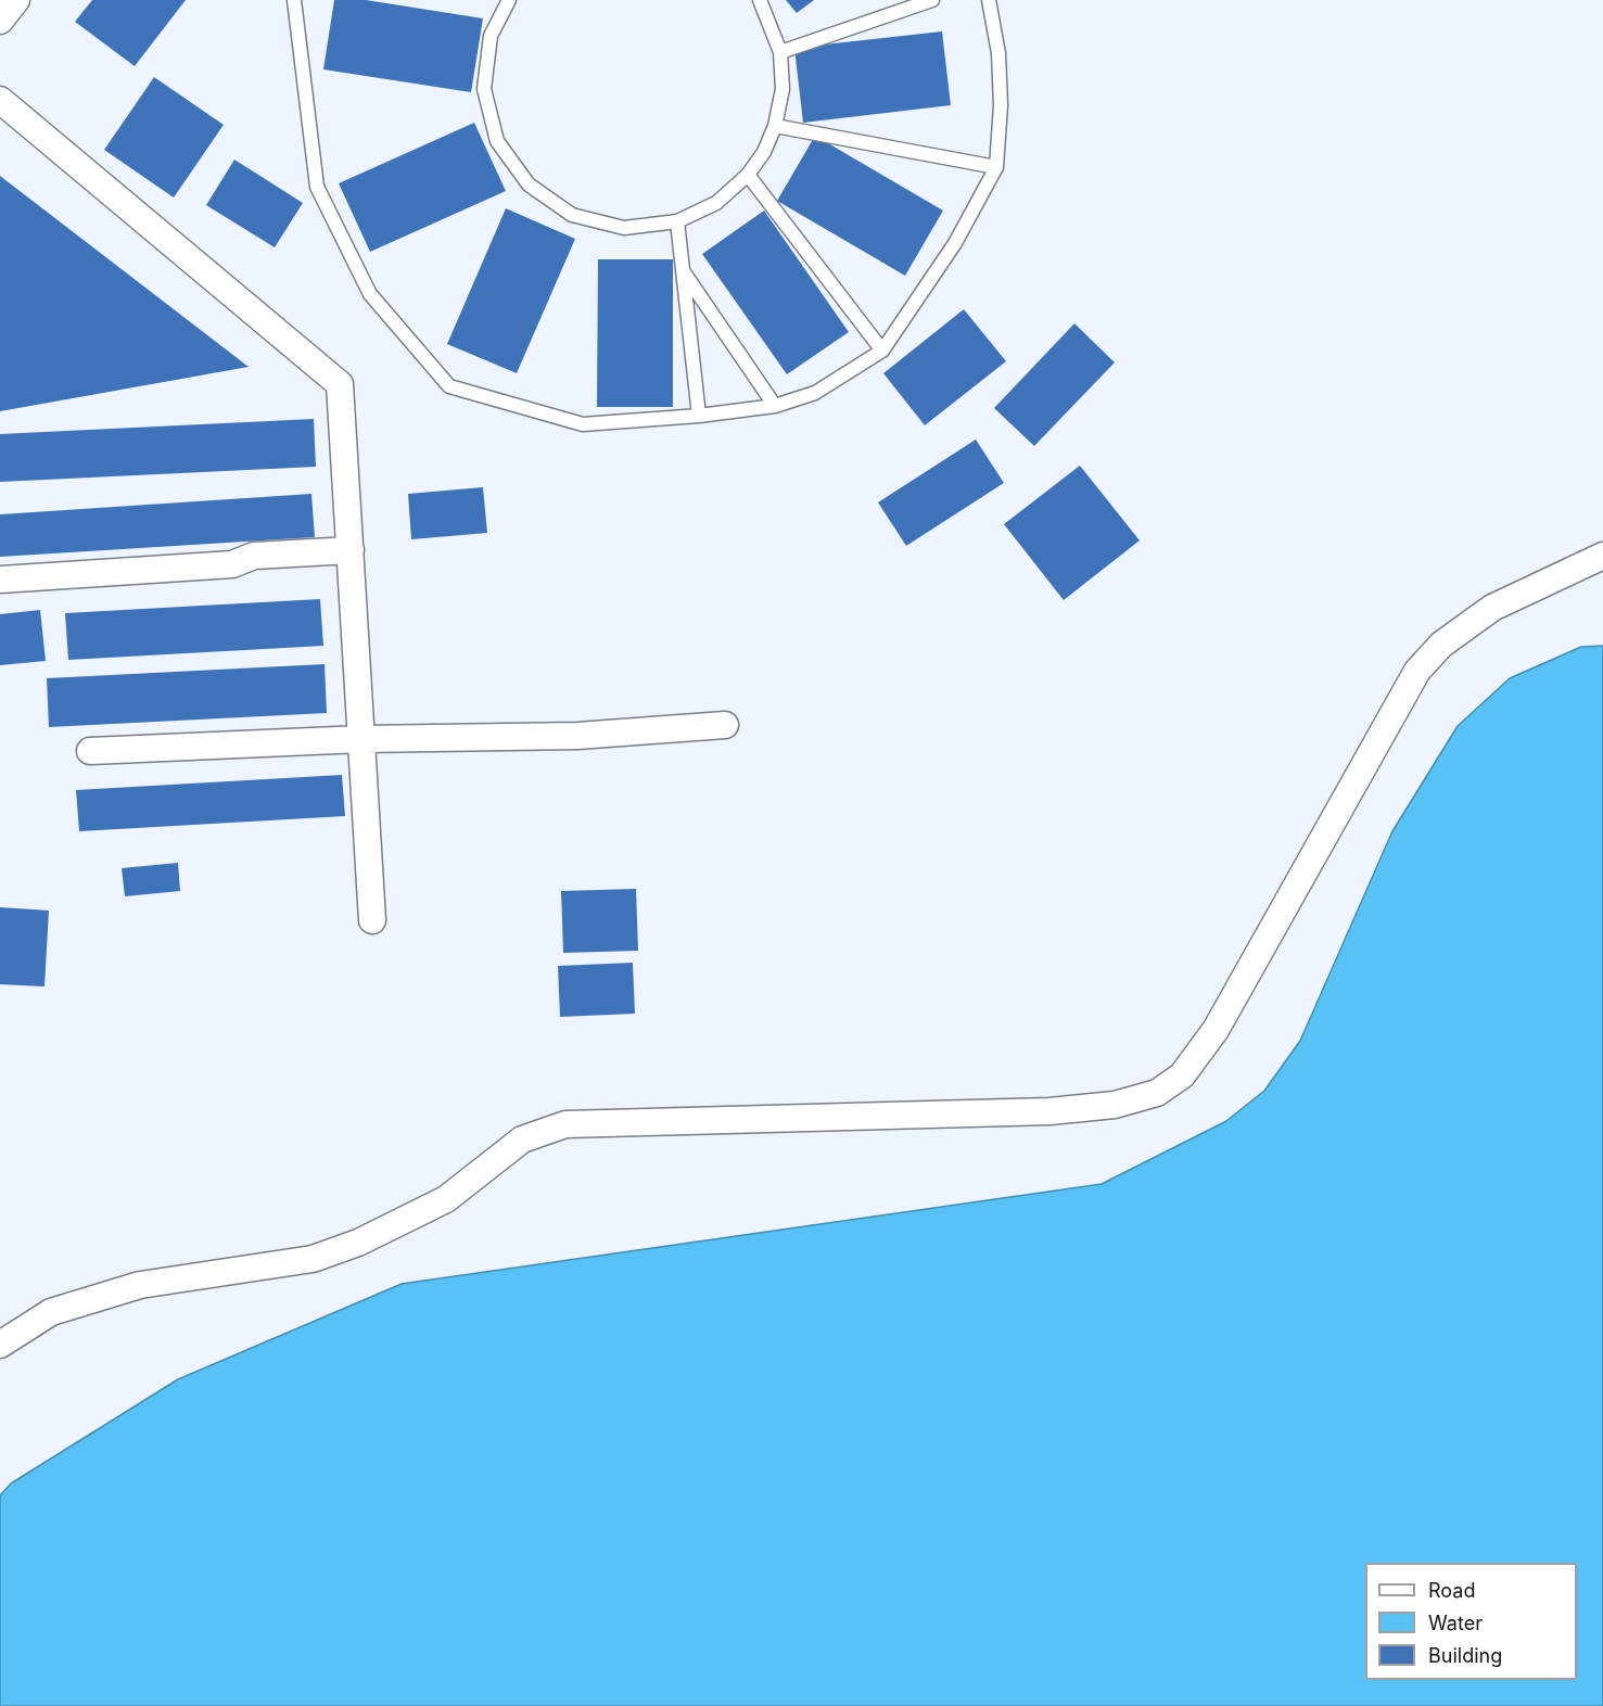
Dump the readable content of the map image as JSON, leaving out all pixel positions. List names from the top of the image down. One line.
{"legend":["Road","Water","Building"]}
